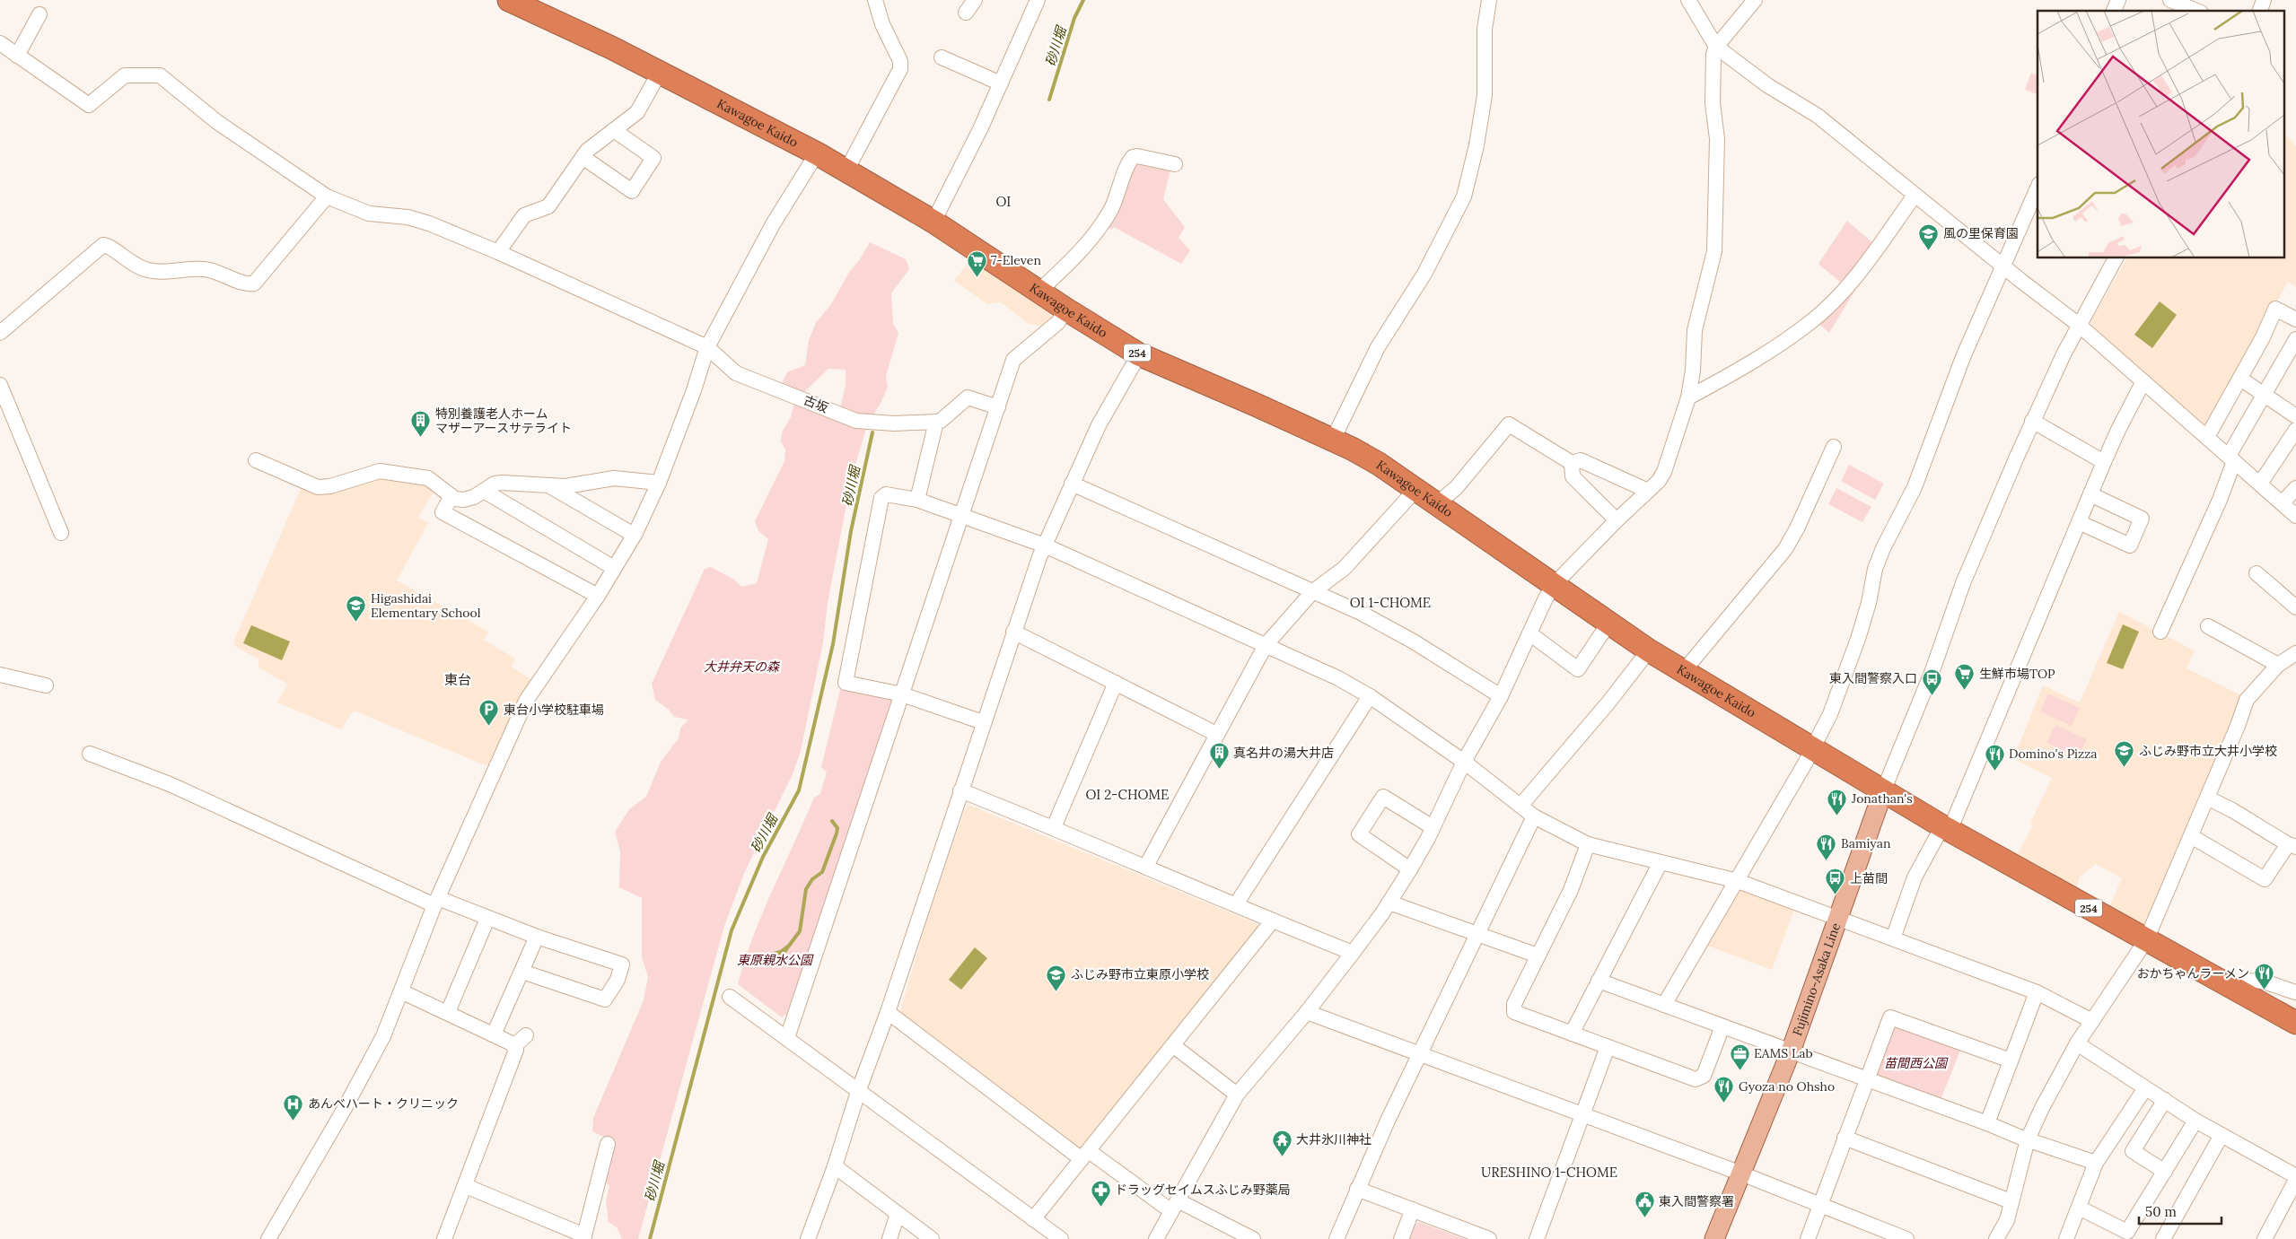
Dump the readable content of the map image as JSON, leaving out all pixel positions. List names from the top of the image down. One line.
{"streets":{"highway":["Kawagoe Kaido","254"],"main road":["Fujimino-Asaka Line"],"street":["古坂"]},"crossings":[["Kawagoe Kaido","Fujimino-Asaka Line"]],"districts":["OI","OI 1-CHOME","東台","OI 2-CHOME","URESHINO 1-CHOME"],"water":["砂川堀"],"parks":["大井弁天の森","東原親水公園","苗間西公園"],"places":{"school or university":["風の里保育園","Higashidai Elementary School","ふじみ野市立大井小学校","ふじみ野市立東原小学校"],"supermarket":["7-Eleven","生鮮市場TOP"],"building":["特別養護老人ホーム マザーアースサテライト","真名井の湯大井店"],"bus stop":["東入間警察入口","上苗間"],"parking":["東台小学校駐車場"],"restaurant":["Domino's Pizza","Jonathan's","Bamiyan","おかちゃんラーメン","Gyoza no Ohsho"],"office":["EAMS Lab"],"hospital":["あんべハート・クリニック"],"temple":["大井氷川神社"],"pharmacy":["ドラッグセイムスふじみ野薬局"],"public building":["東入間警察署"]},"scale_bar":"50 m"}
